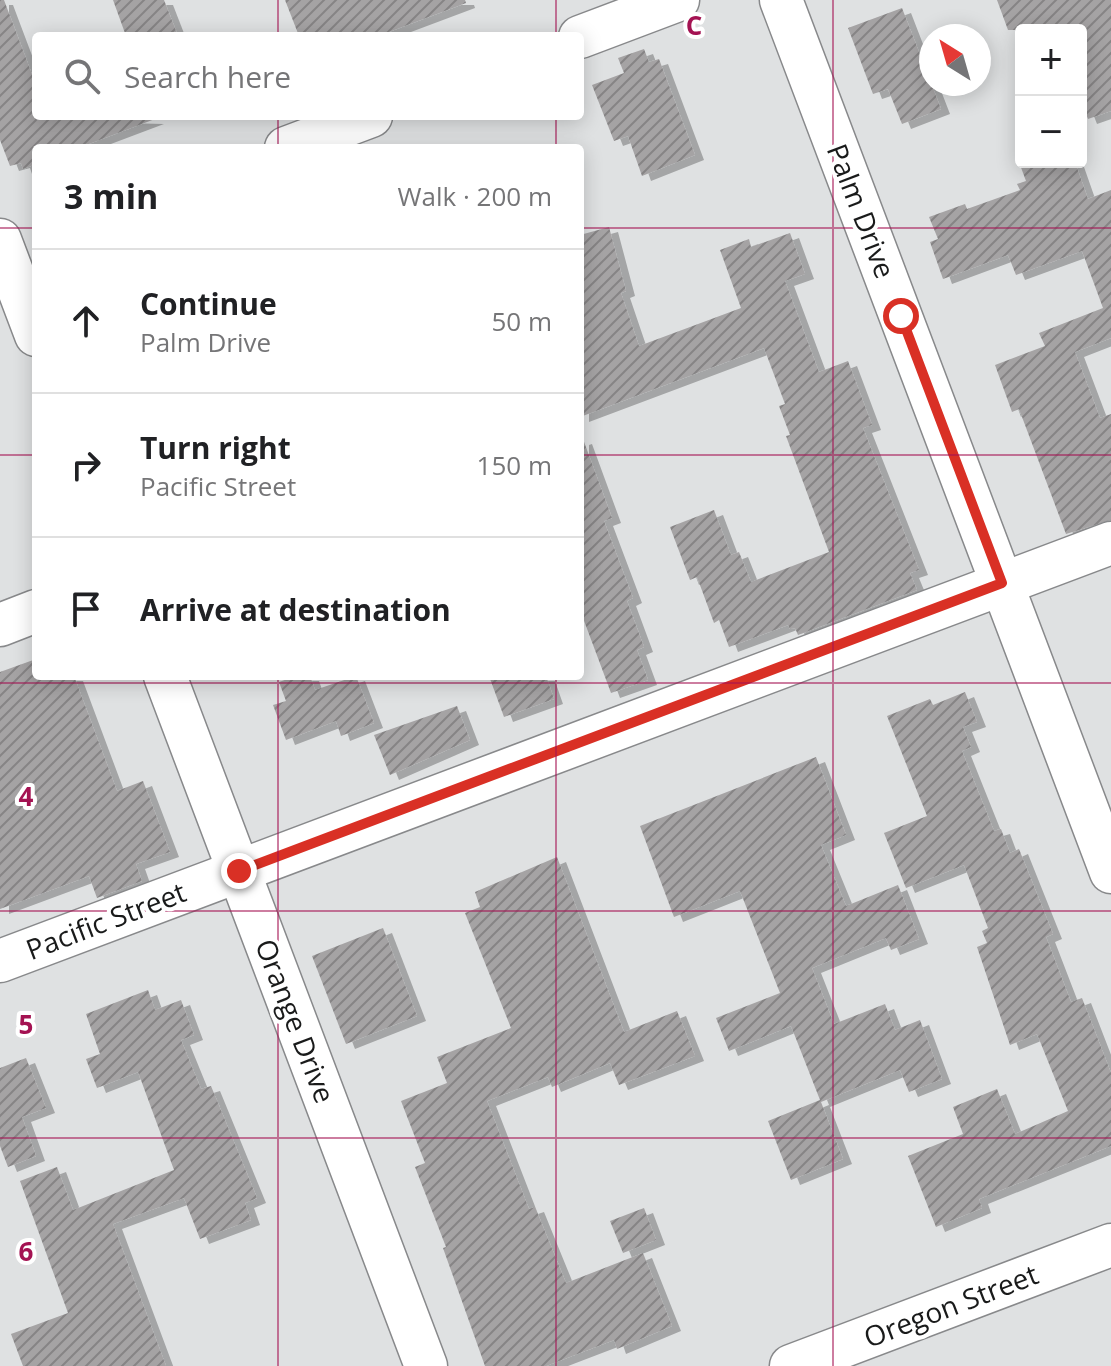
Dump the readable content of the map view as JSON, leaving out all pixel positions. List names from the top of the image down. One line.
{"streets":{"street":["Palm Drive","Pacific Street","Orange Drive","Oregon Street"]},"crossings":[["Palm Drive","Pacific Street"],["Pacific Street","Orange Drive"]],"north":"top left","page":{"map_buttons":["+","−"],"search":"Search here","heading":["3 min","Walk · 200 m"],"list":[["Continue","Palm Drive","50 m"],["Turn right","Pacific Street","150 m"],"Arrive at destination"]},"grid":{"columns":["C"],"rows":["4","5","6"]}}
